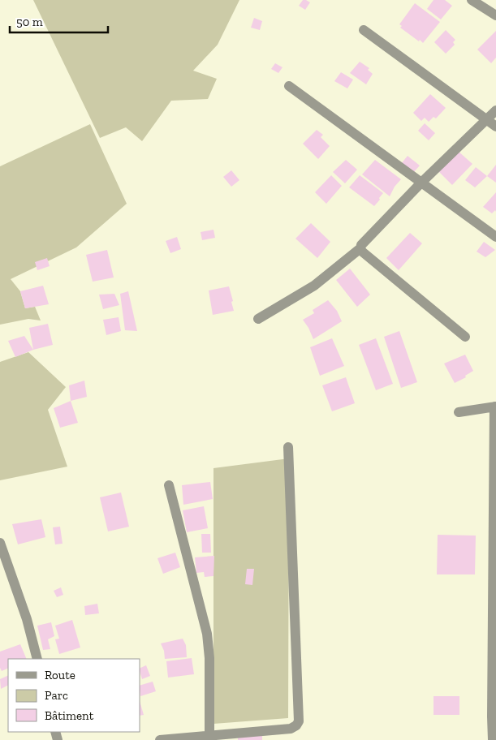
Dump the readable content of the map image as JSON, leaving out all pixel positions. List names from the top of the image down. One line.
{"legend":["Route","Parc","Bâtiment"],"scale_bar":"50 m"}
